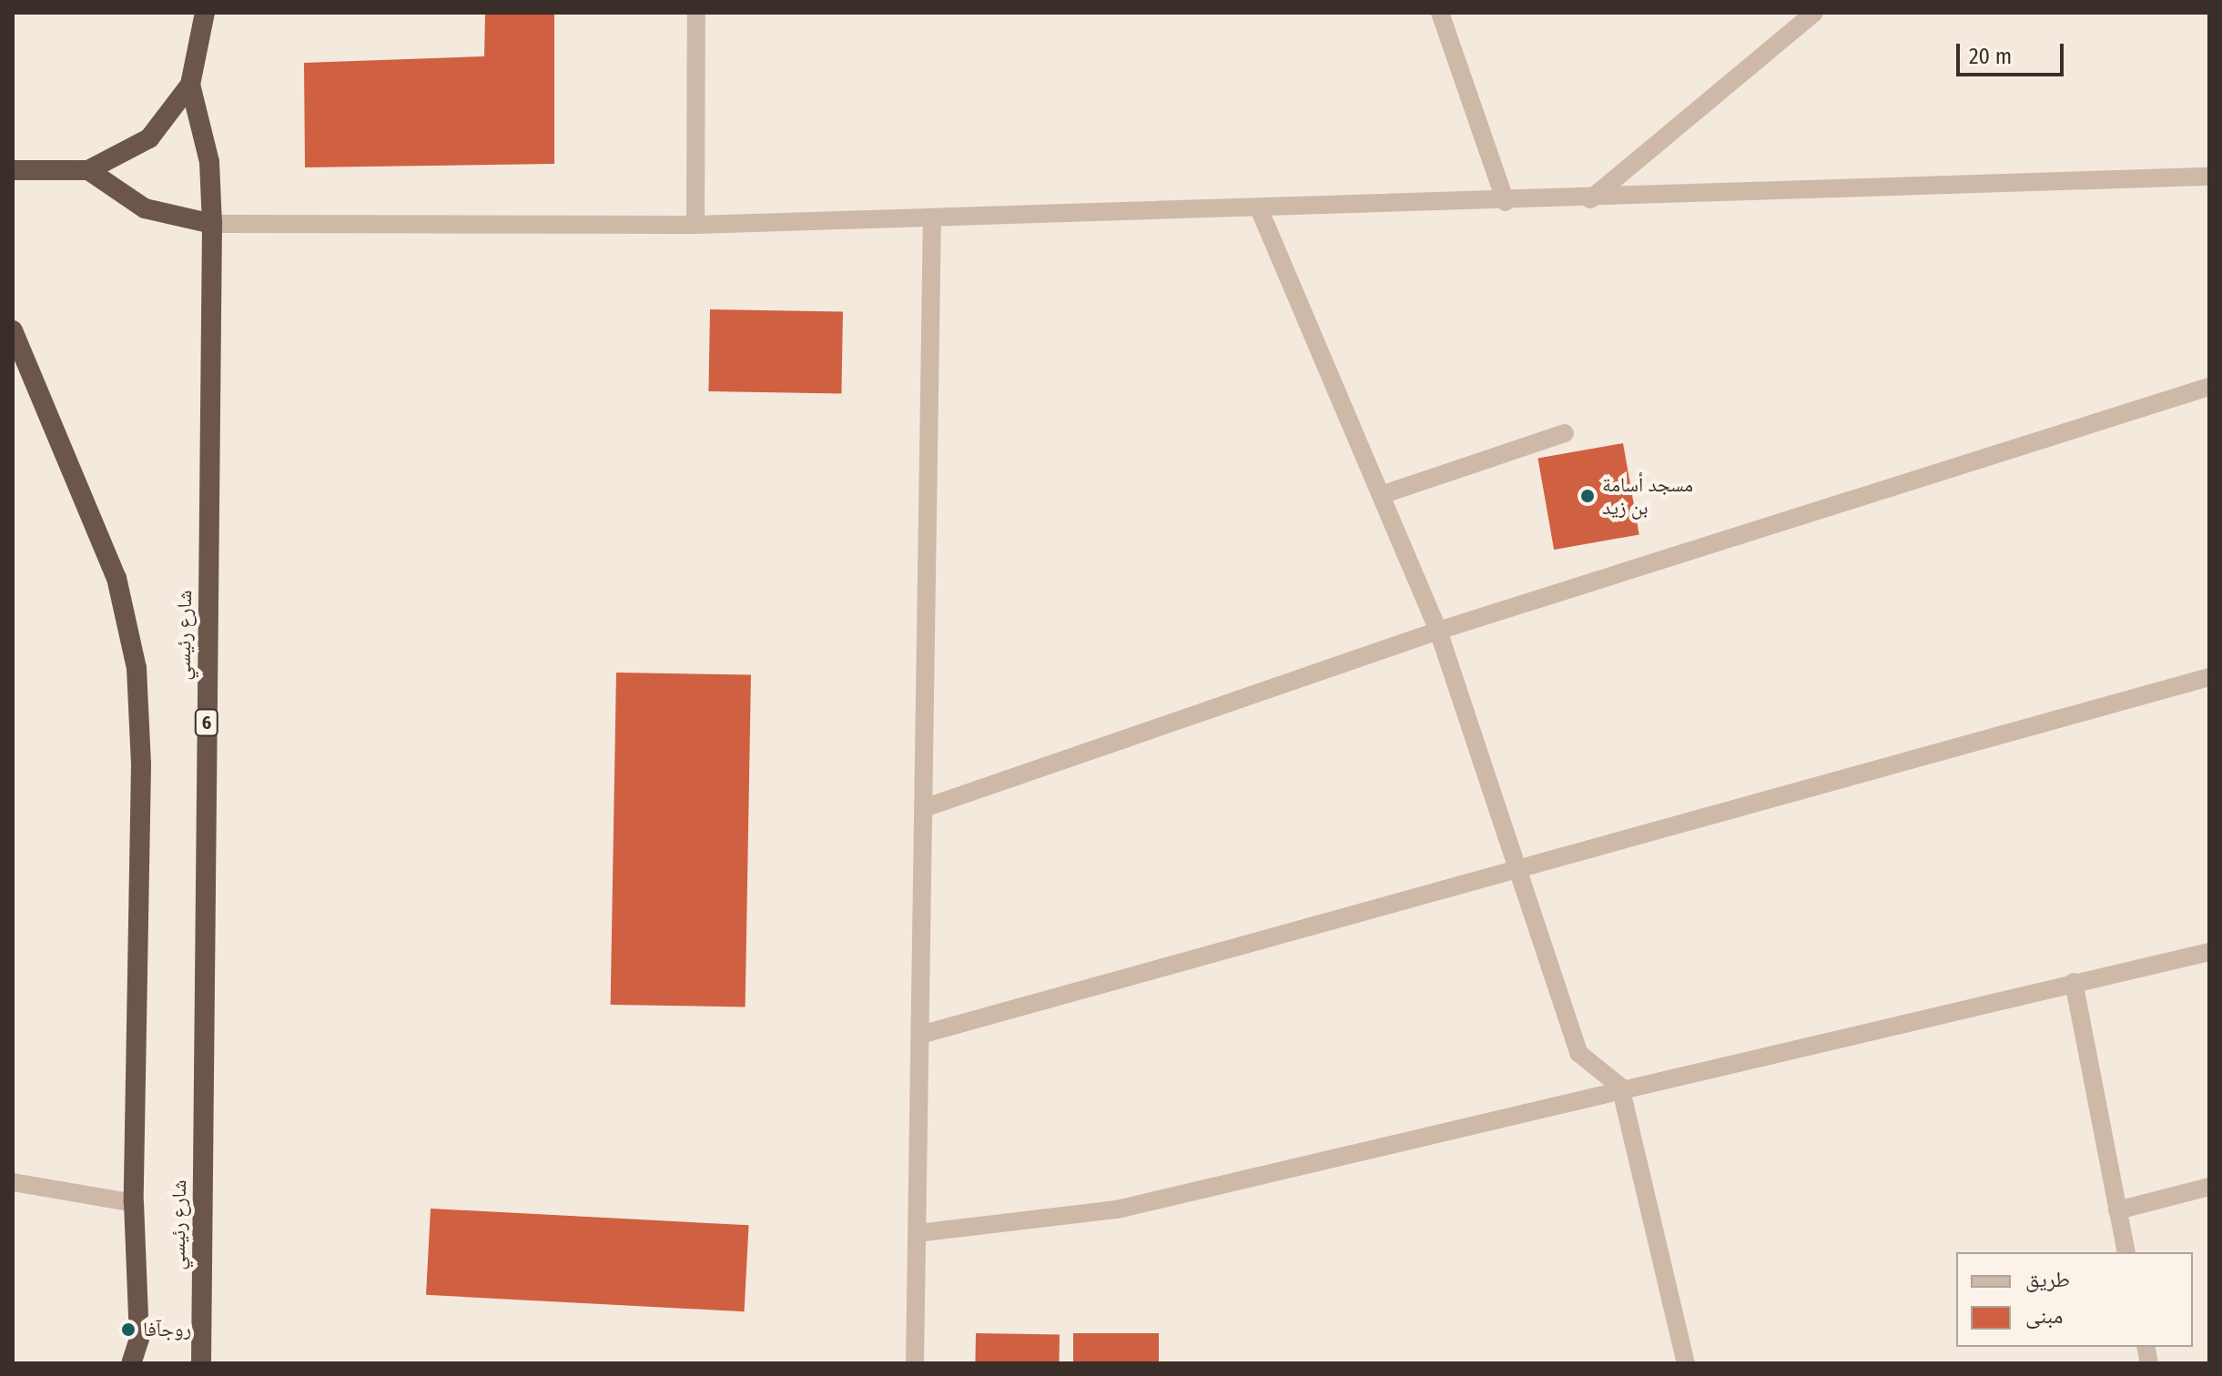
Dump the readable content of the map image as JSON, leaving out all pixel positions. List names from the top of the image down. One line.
{"streets":{"highway":["شارع رئيسي","6"]},"places":["مسجد أسامة بن زيد","روجآفا"],"legend":["طريق","مبنى"],"scale_bar":"20 m"}
